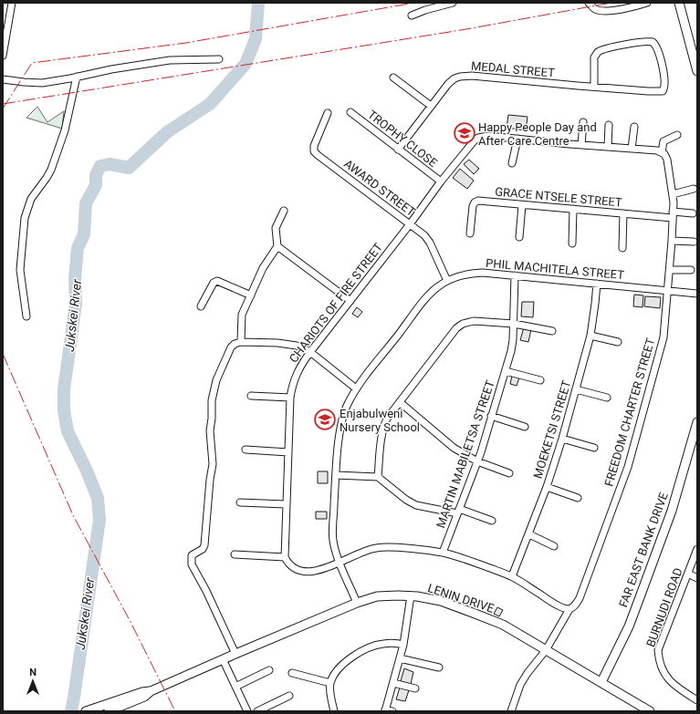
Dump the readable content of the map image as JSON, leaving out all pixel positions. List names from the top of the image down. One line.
{"streets":{"street":["MEDAL STREET","TROPHY CLOSE","AWARD STREET","GRACE NTSELE STREET","PHIL MACHITELA STREET","CHARIOTS OF FIRE STREET","FREEDOM CHARTER STREET","MOEKETSI STREET","MARTIN MABILETSA STREET","FAR EAST BANK DRIVE","LENIN DRIVE","BURNUDI ROAD"]},"crossings":[["MEDAL STREET","TROPHY CLOSE"],["TROPHY CLOSE","CHARIOTS OF FIRE STREET"],["AWARD STREET","PHIL MACHITELA STREET"],["AWARD STREET","CHARIOTS OF FIRE STREET"],["GRACE NTSELE STREET","FREEDOM CHARTER STREET"],["PHIL MACHITELA STREET","FREEDOM CHARTER STREET"],["PHIL MACHITELA STREET","MOEKETSI STREET"],["PHIL MACHITELA STREET","MARTIN MABILETSA STREET"],["PHIL MACHITELA STREET","LENIN DRIVE"],["FREEDOM CHARTER STREET","LENIN DRIVE"],["FAR EAST BANK DRIVE","LENIN DRIVE"]],"water":["Jukskei River"],"places":{"school or university":["Happy People Day and After Care Centre","Enjabulweni Nursery School"]},"north":"top"}
